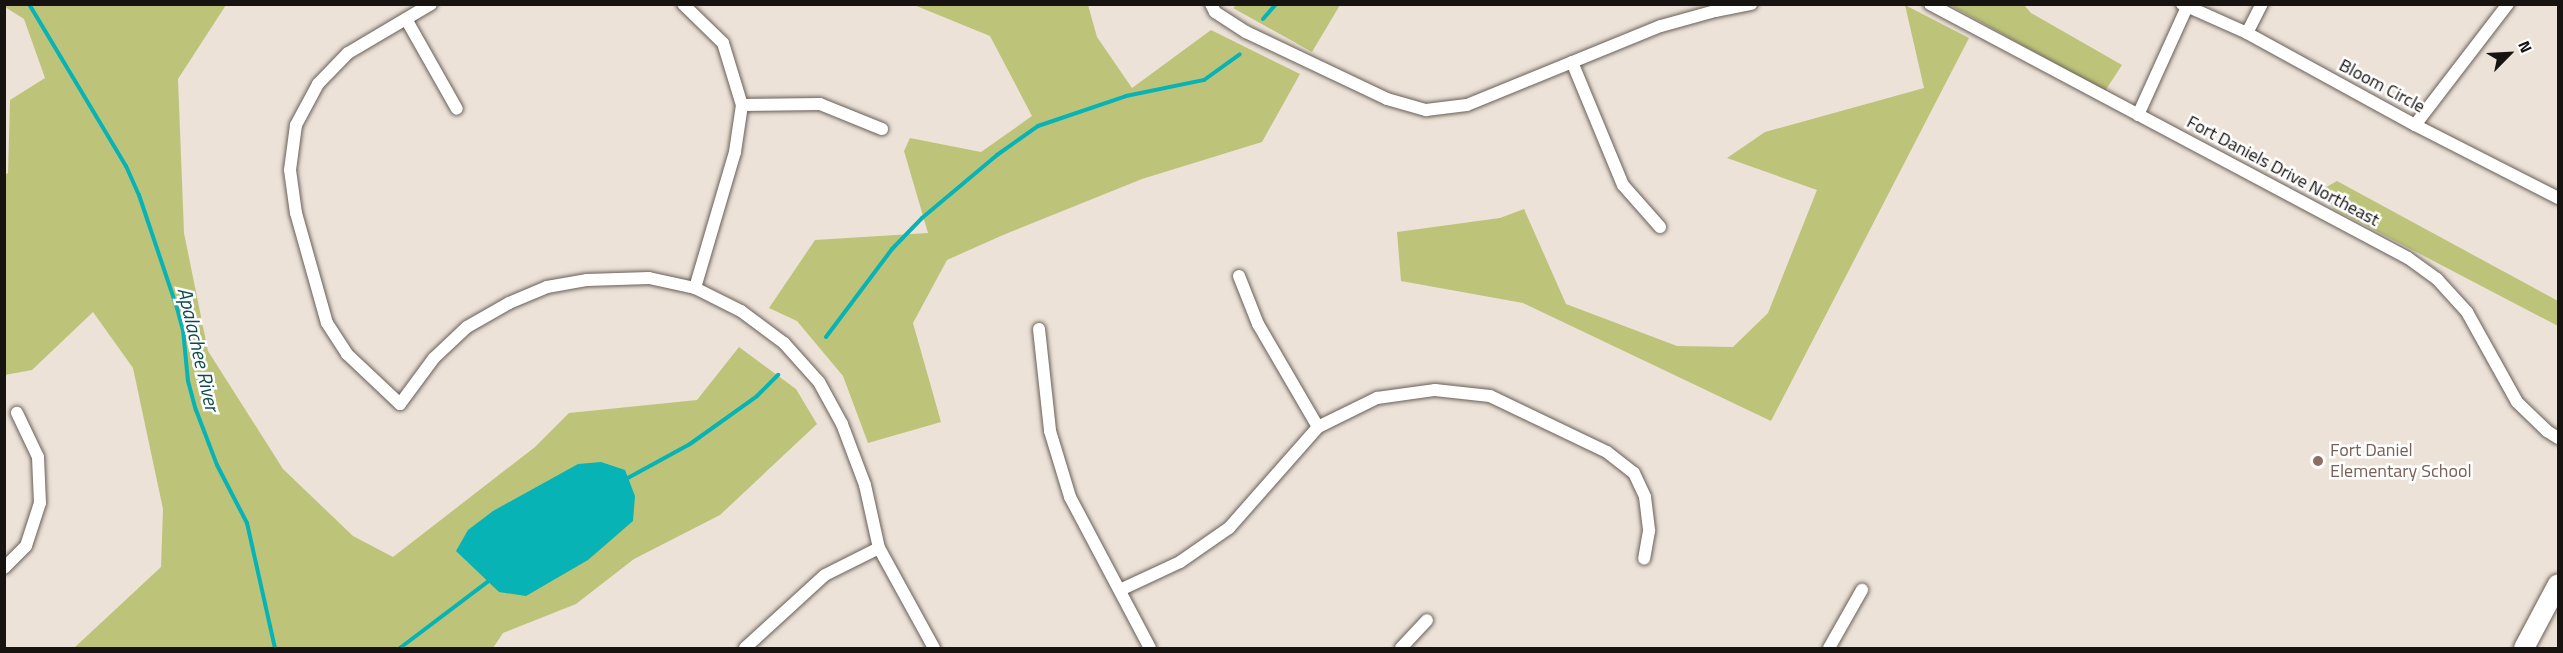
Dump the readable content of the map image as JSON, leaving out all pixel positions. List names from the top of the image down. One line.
{"streets":{"street":["Bloom Circle","Fort Daniels Drive Northeast"]},"crossings":[["Bloom Circle","Fort Daniels Drive Northeast"]],"water":["Apalachee River"],"places":["Fort Daniel Elementary School"],"north":"top right"}
